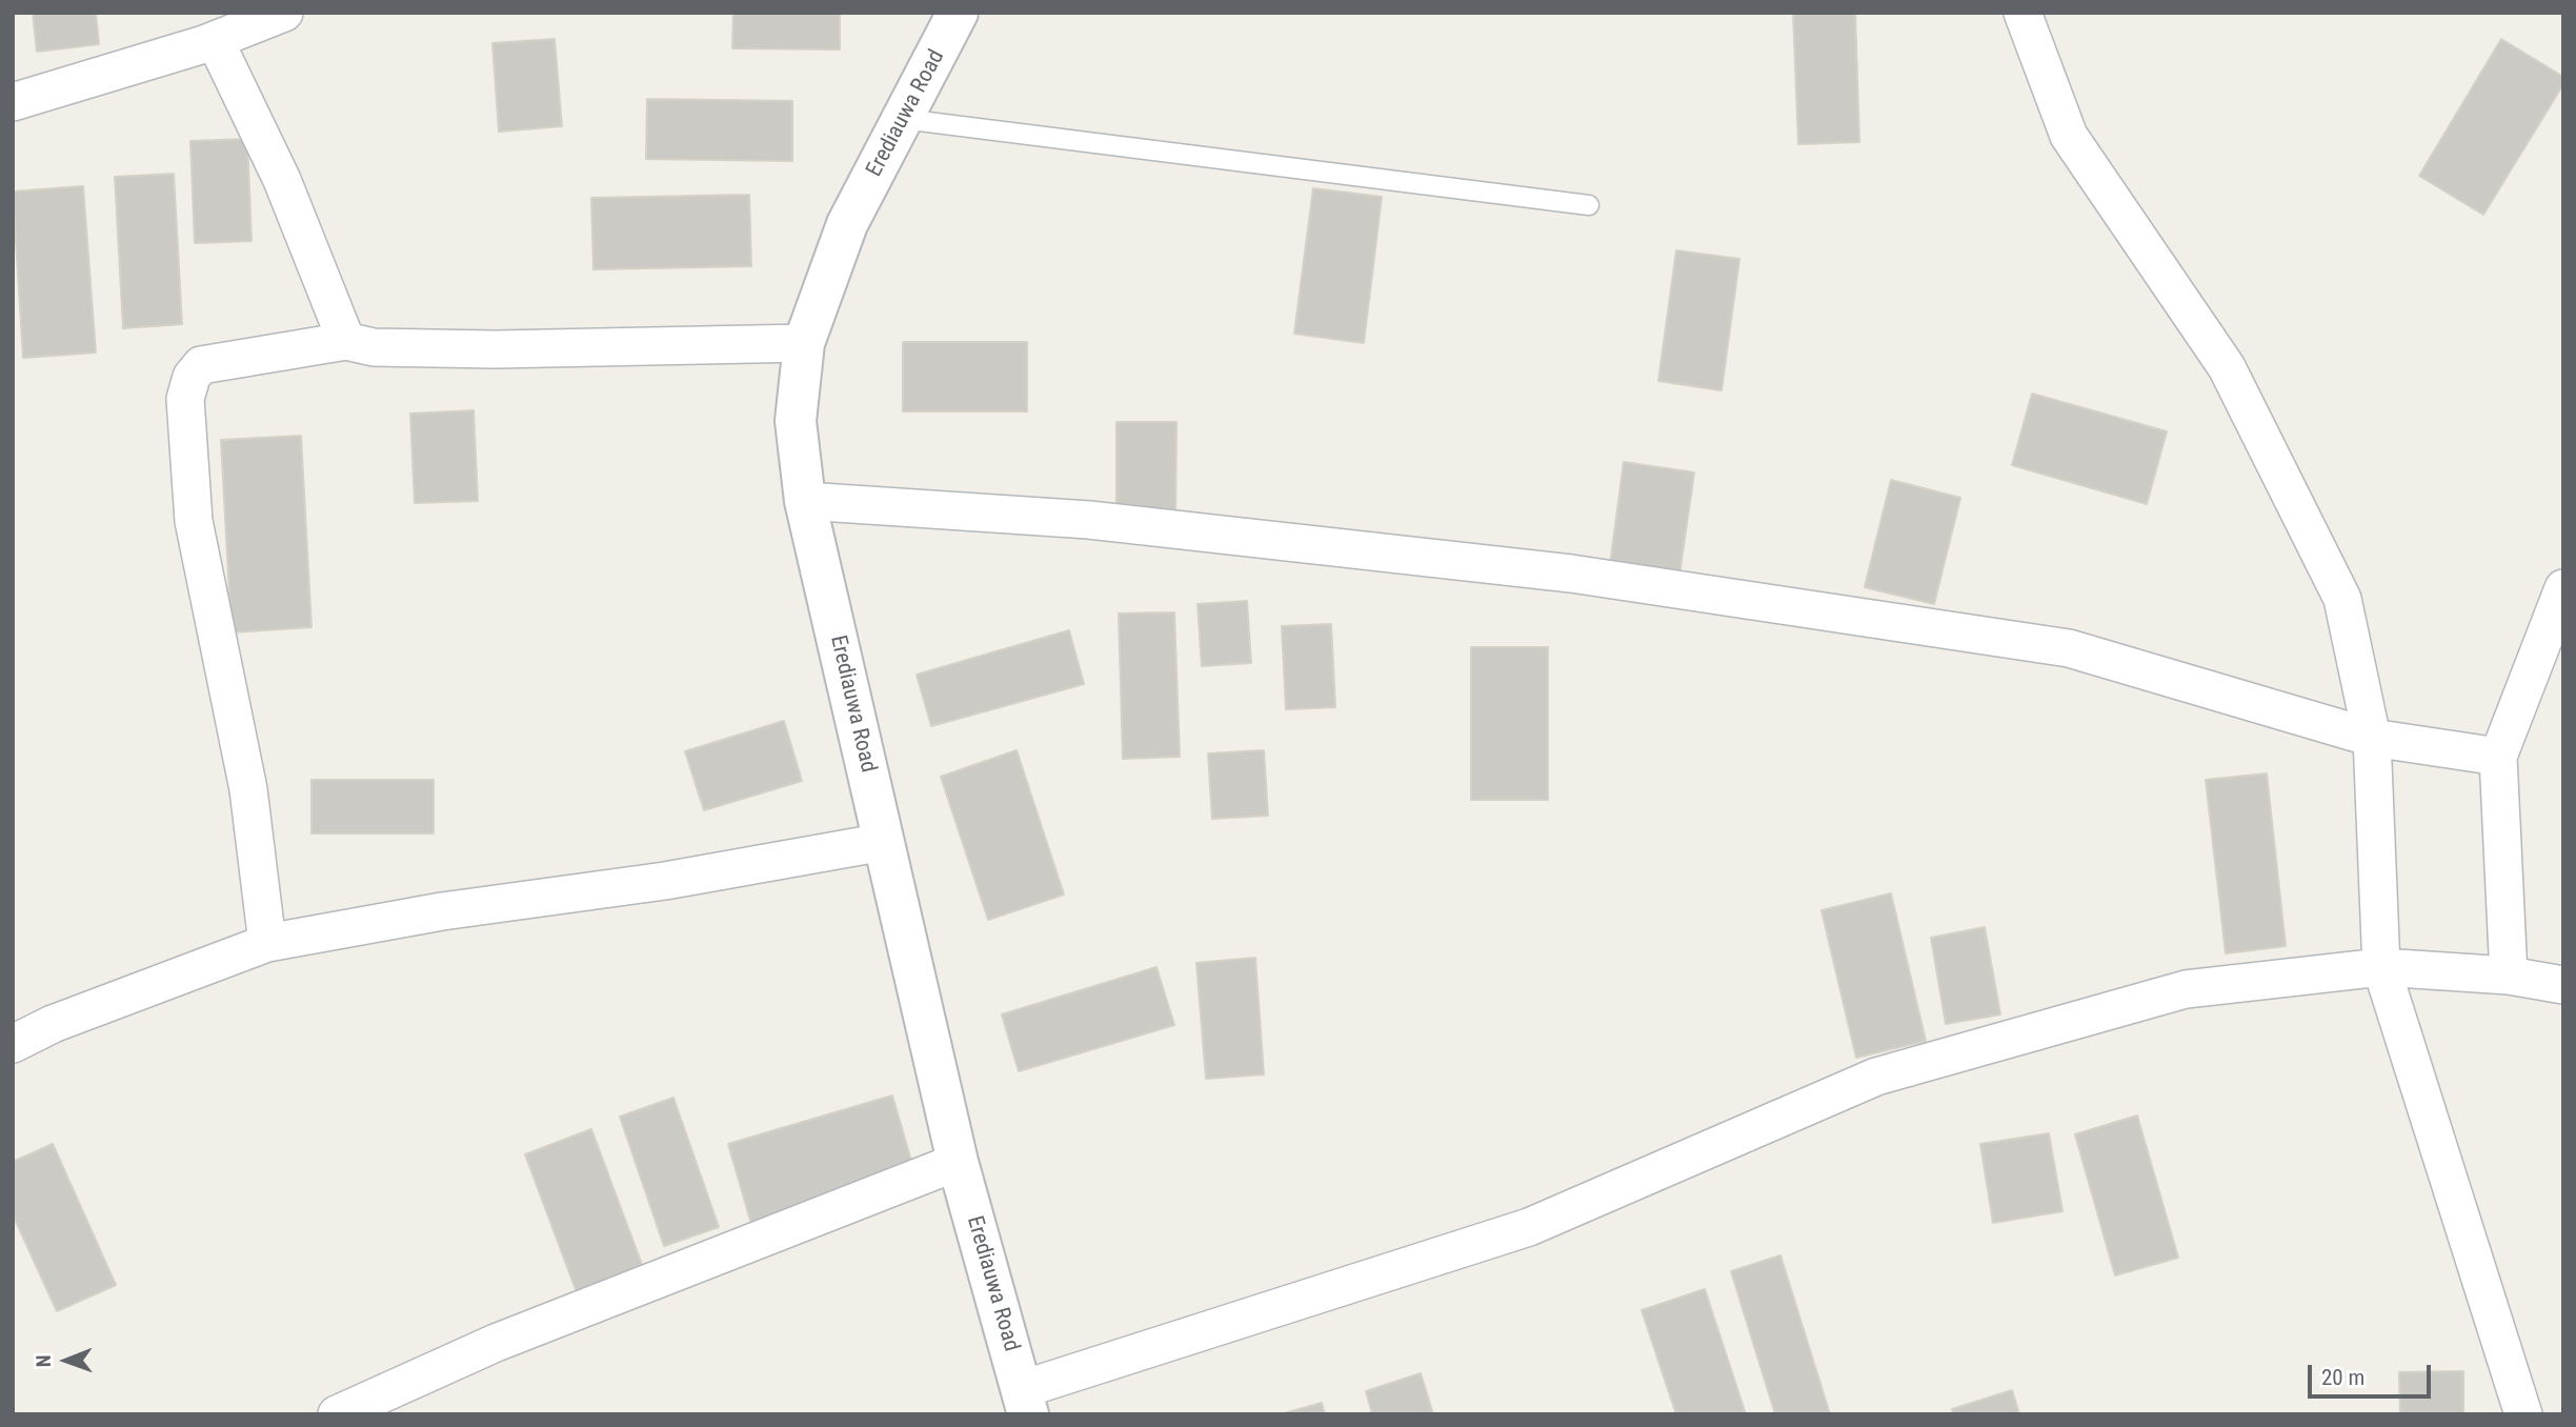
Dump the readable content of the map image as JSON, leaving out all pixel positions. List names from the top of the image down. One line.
{"streets":{"street":["Erediauwa Road"]},"scale_bar":"20 m","north":"left"}
